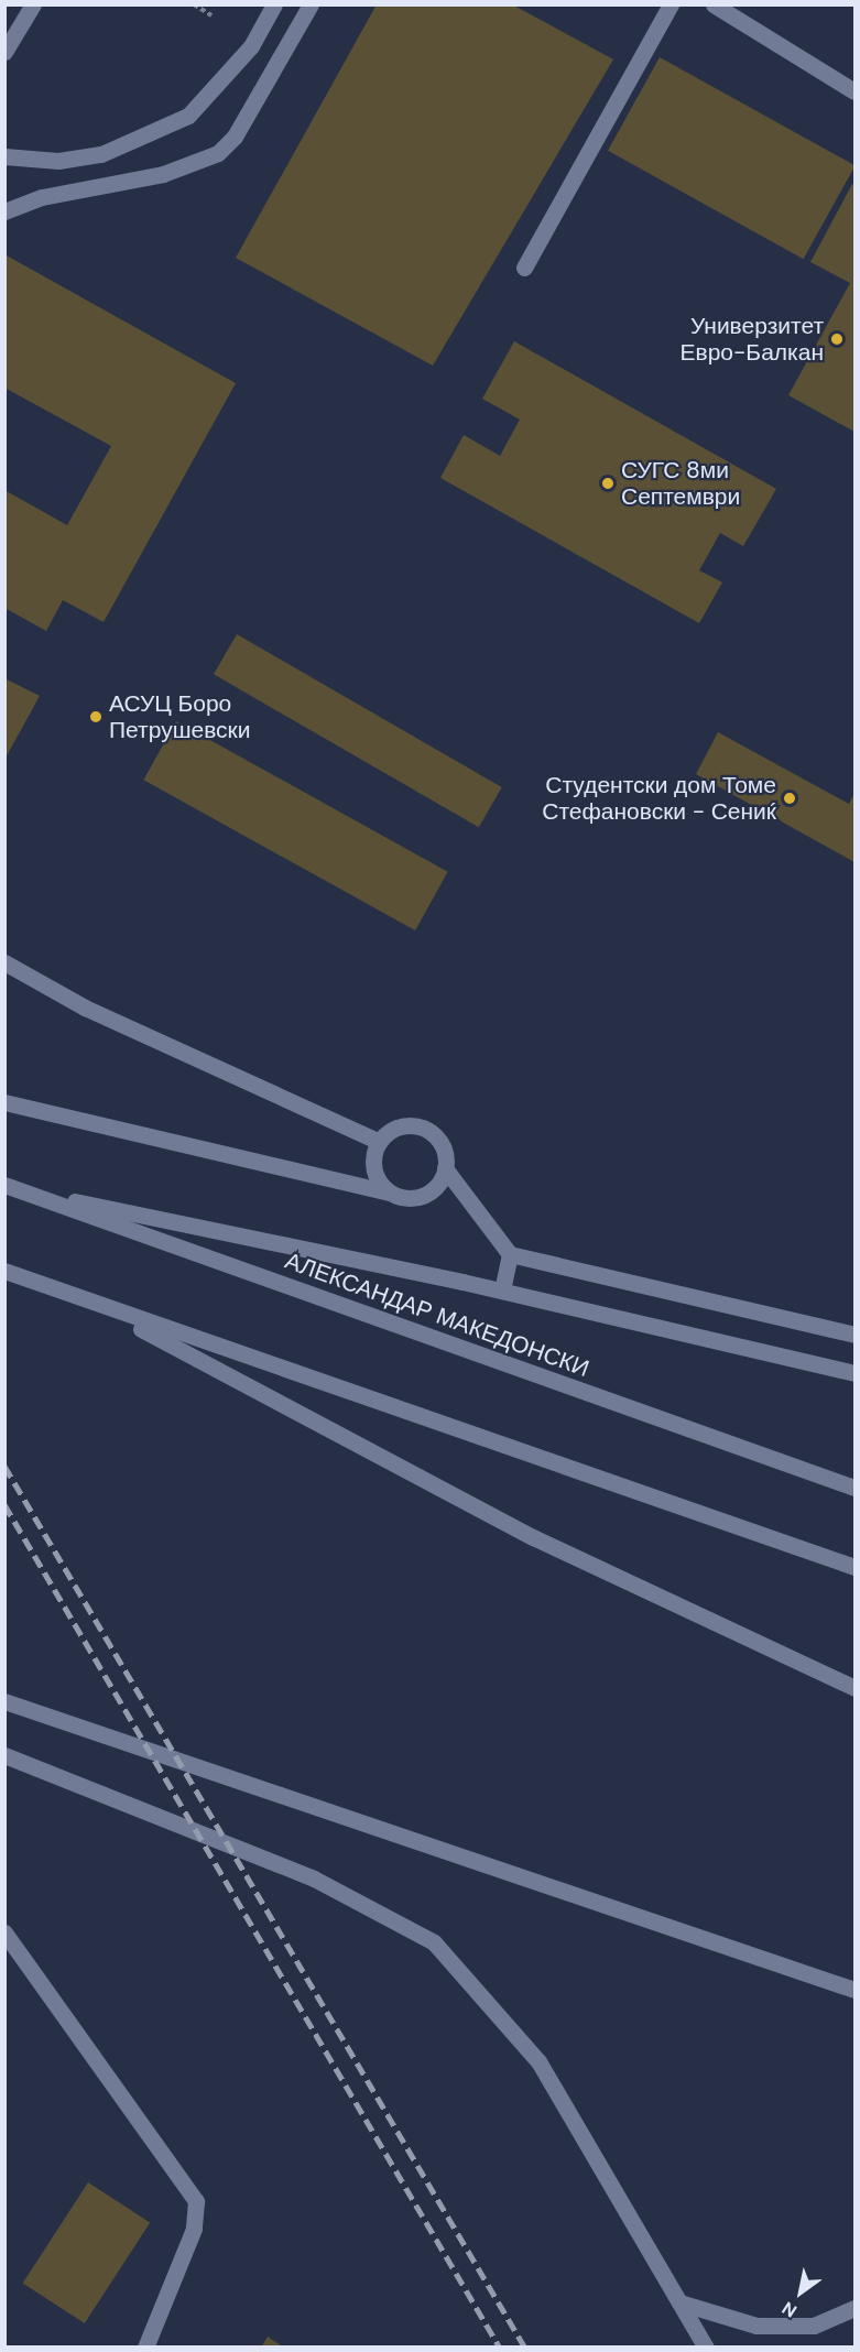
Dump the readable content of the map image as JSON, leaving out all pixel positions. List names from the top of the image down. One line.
{"streets":{"street":["АЛЕКСАНДАР МАКЕДОНСКИ"]},"places":["Универзитет Евро-Балкан","СУГС 8ми Септември","АСУЦ Боро Петрушевски","Студентски дом Томе Стефановски - Сениќ"],"north":"bottom left"}
